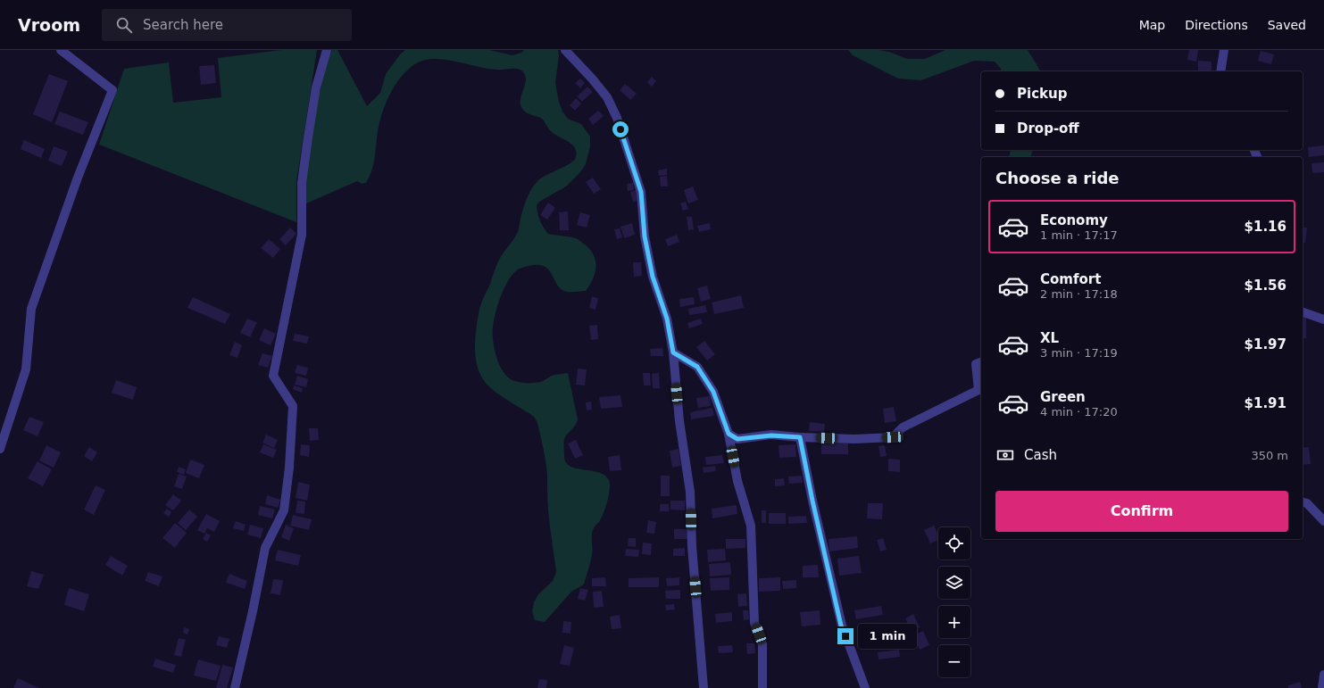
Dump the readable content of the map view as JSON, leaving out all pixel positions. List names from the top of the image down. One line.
{"page":{"header":"Vroom","search":"Search here","nav":["Map","Directions","Saved"],"banner":["Pickup","Drop-off"],"heading":"Choose a ride","list":[{"name":"Economy","note":"1 min · 17:17","value":"$1.16"},{"name":"Comfort","note":"2 min · 17:18","value":"$1.56"},{"name":"XL","note":"3 min · 17:19","value":"$1.97"},{"name":"Green","note":"4 min · 17:20","value":"$1.91"}],"pay":["Cash","350 m"],"buttons":"Confirm","map_buttons":["+","−"],"bubble":"1 min"}}
